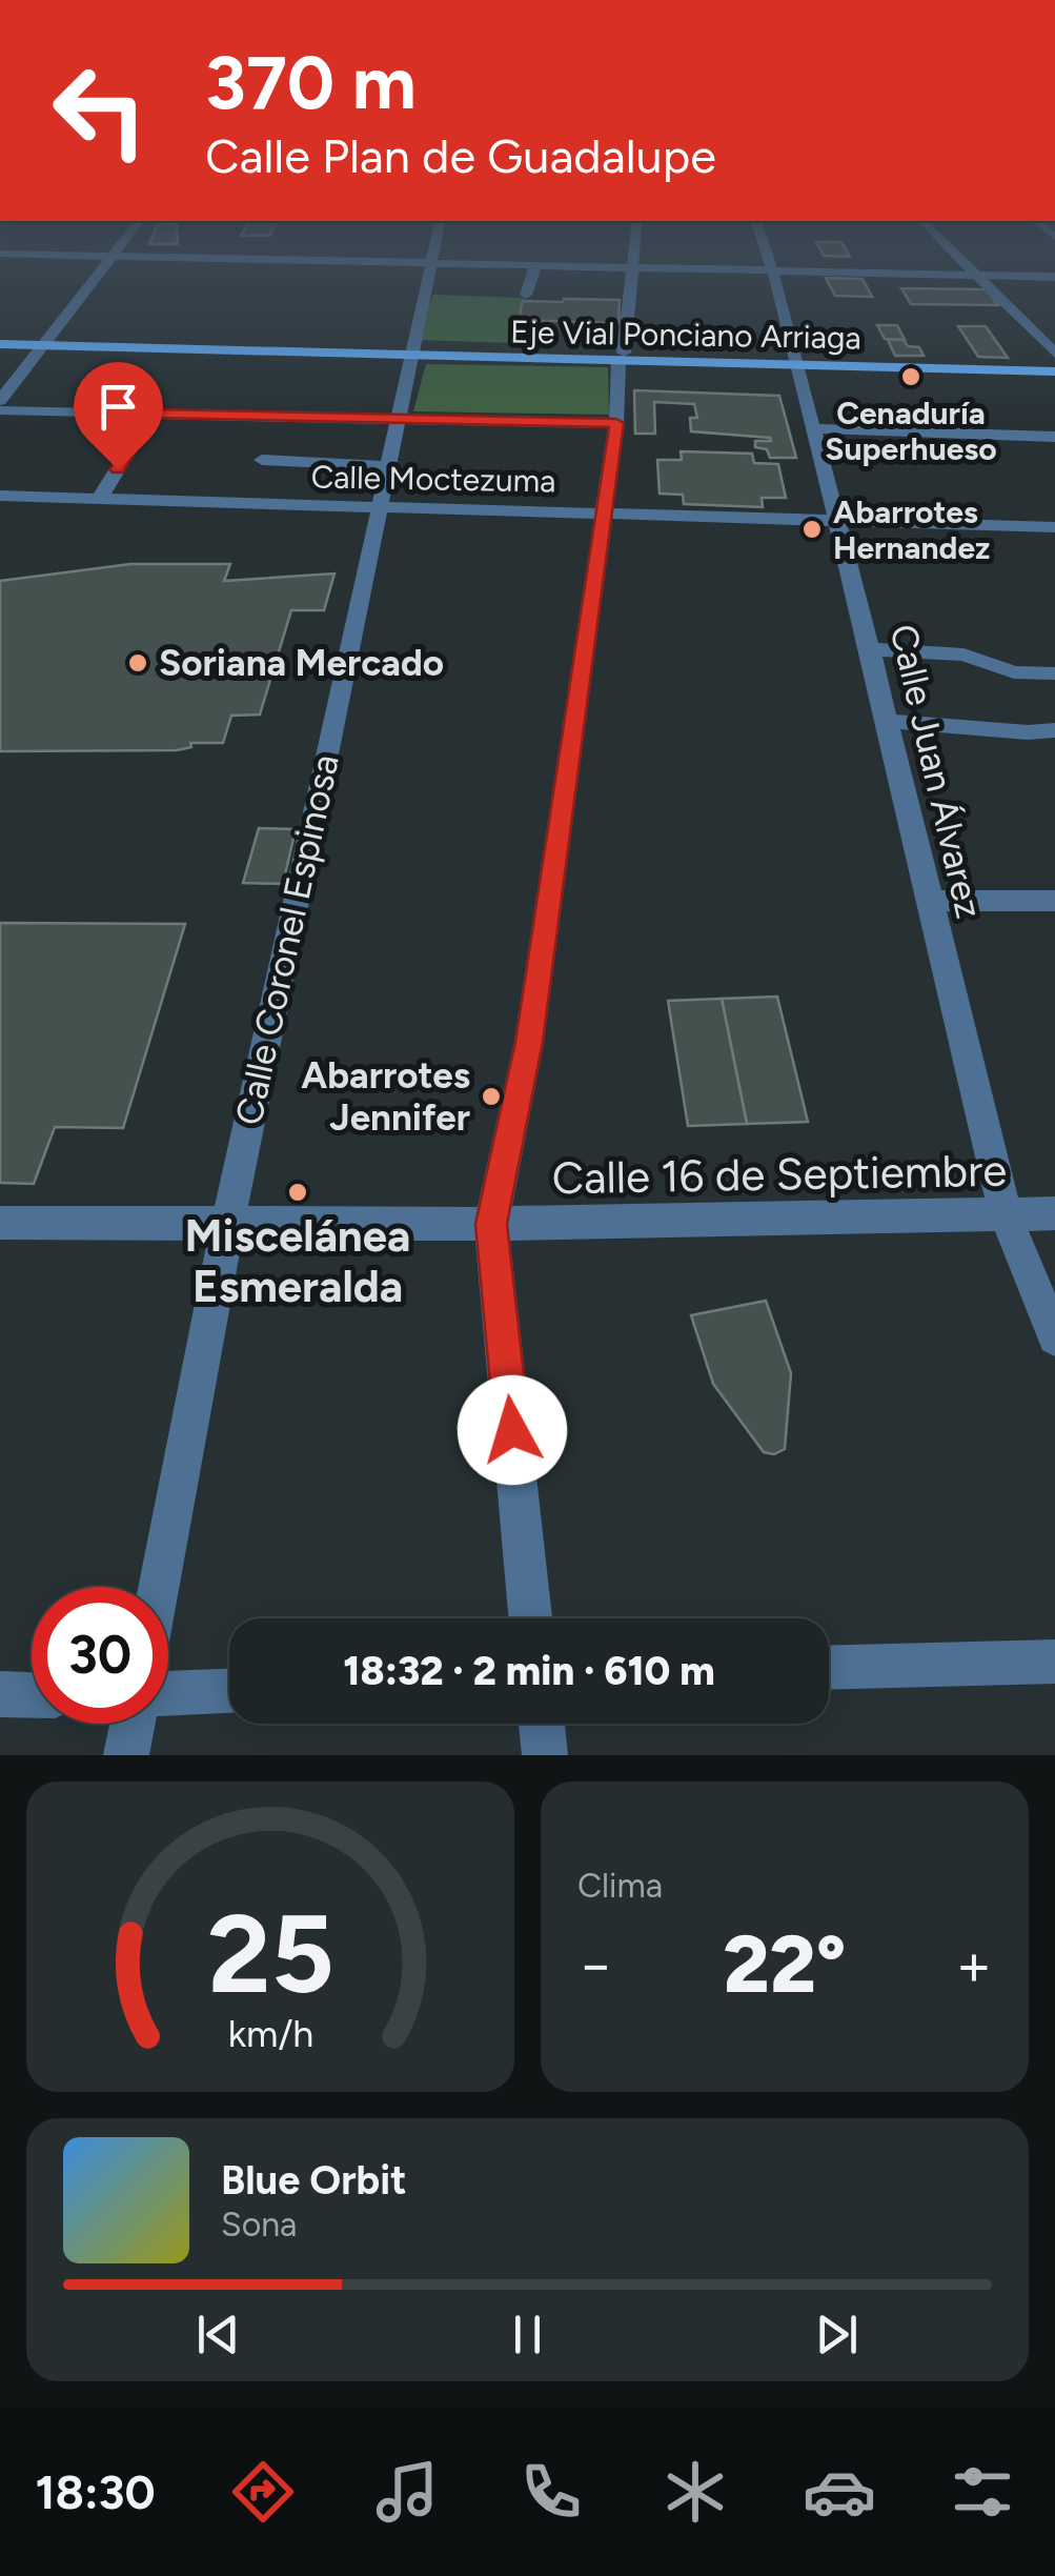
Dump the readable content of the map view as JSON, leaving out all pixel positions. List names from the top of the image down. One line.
{"streets":{"main road":["Eje Vial Ponciano Arriaga"],"street":["Calle Moctezuma","Calle Juan Álvarez","Calle Coronel Espinosa","Calle 16 de Septiembre"]},"crossings":[["Eje Vial Ponciano Arriaga","Calle Juan Álvarez"],["Eje Vial Ponciano Arriaga","Calle Coronel Espinosa"],["Calle Moctezuma","Calle Juan Álvarez"],["Calle Moctezuma","Calle Coronel Espinosa"],["Calle Juan Álvarez","Calle 16 de Septiembre"],["Calle Coronel Espinosa","Calle 16 de Septiembre"]],"places":["Cenaduría Superhueso","Abarrotes Hernandez","Soriana Mercado","Abarrotes Jennifer","Miscelánea Esmeralda"],"page":{"turn":["370 m","Calle Plan de Guadalupe"],"limit":"30","trip":"18:32 · 2 min · 610 m","tile":"Clima","heat":["−","22°","+"],"song":["Blue Orbit","Sona"],"tabs":"18:30","gauge":["25","km/h"]}}
